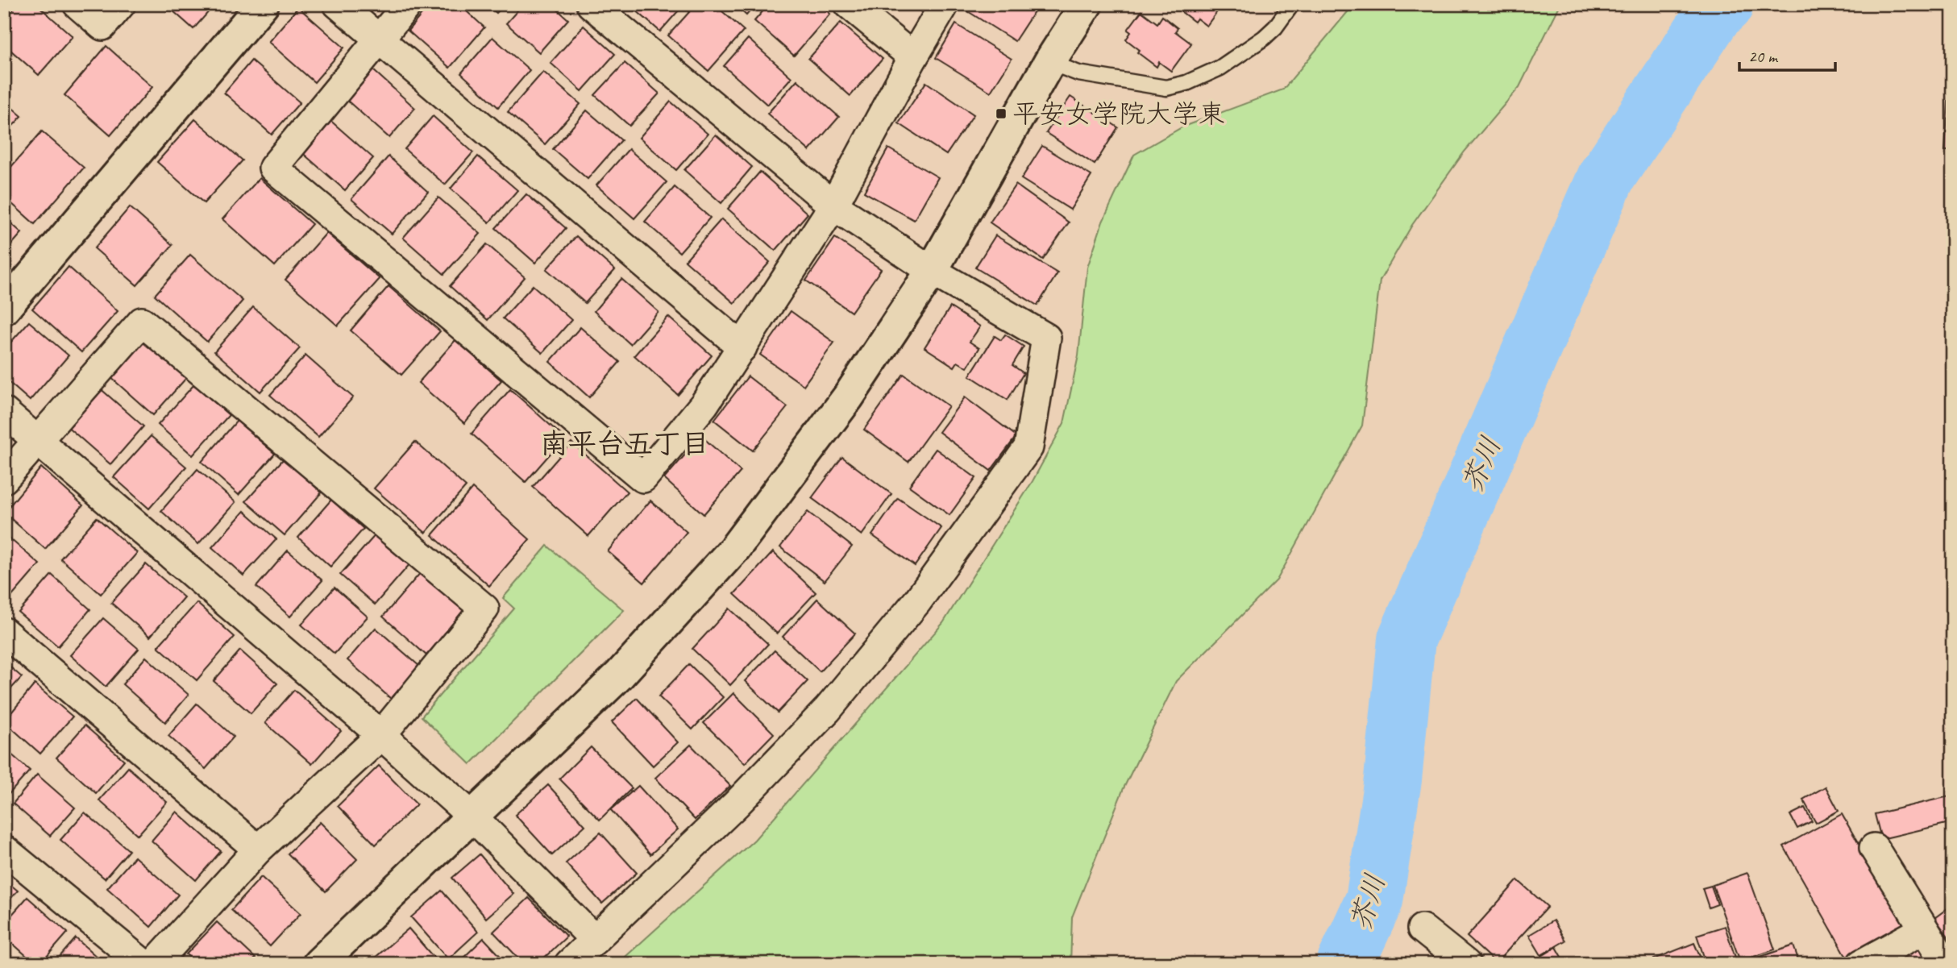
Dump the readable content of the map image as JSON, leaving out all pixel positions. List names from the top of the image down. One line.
{"districts":["南平台五丁目"],"water":["芥川"],"places":{"transit":["平安女学院大学東"]},"scale_bar":"20 m"}
